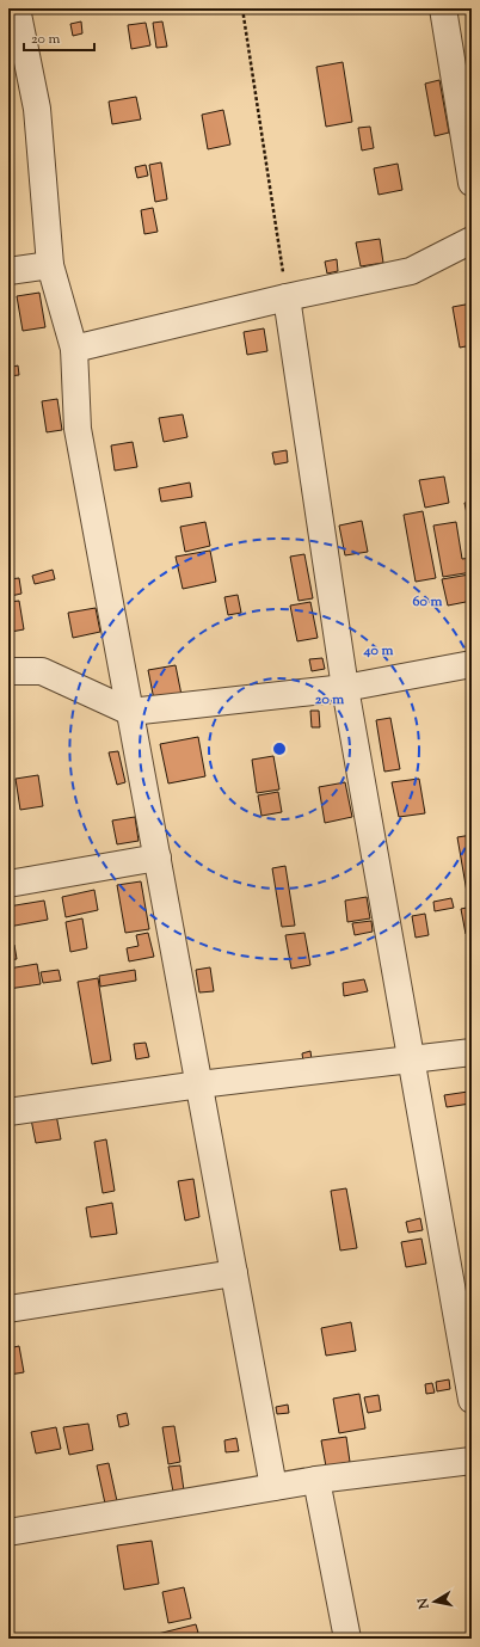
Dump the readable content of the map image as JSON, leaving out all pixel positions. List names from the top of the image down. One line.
{"scale_bar":"20 m","north":"left","rings":["60 m","40 m","20 m"]}
